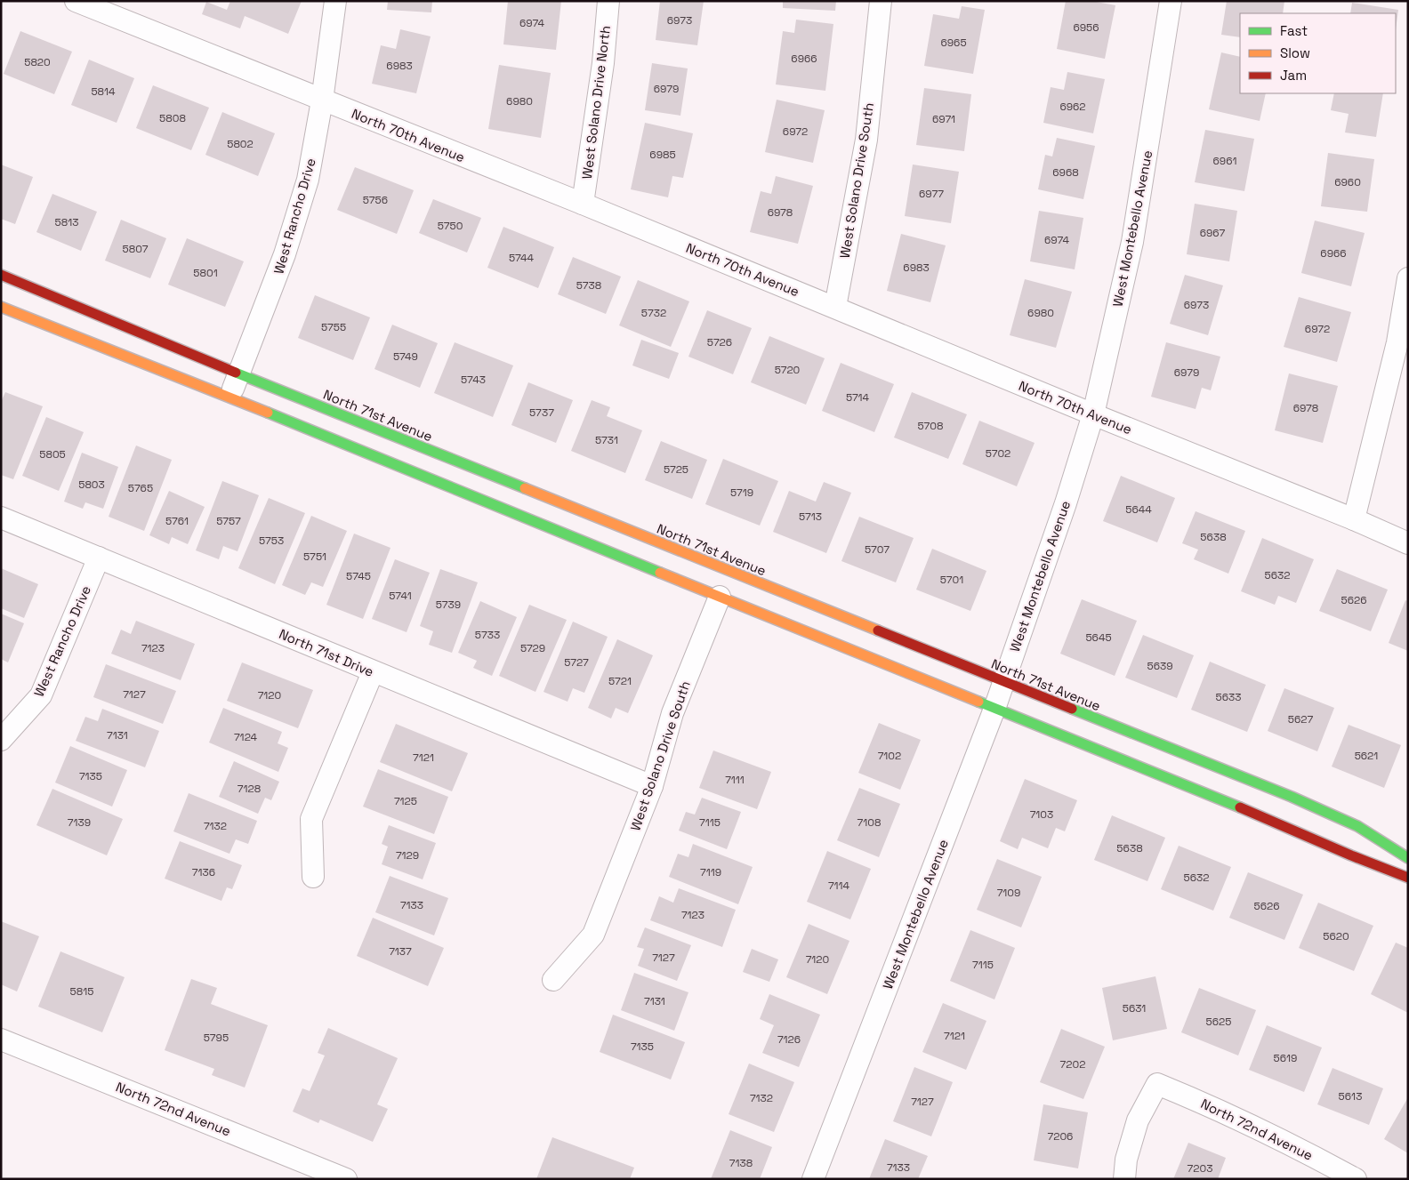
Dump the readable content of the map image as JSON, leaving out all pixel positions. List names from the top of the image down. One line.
{"streets":{"street":["West Solano Drive North","North 70th Avenue","West Solano Drive South","West Rancho Drive","West Montebello Avenue","North 71st Avenue","North 71st Drive","North 72nd Avenue"]},"crossings":[["West Solano Drive North","North 70th Avenue"],["North 70th Avenue","West Solano Drive South"],["North 70th Avenue","West Rancho Drive"],["North 70th Avenue","West Montebello Avenue"],["West Solano Drive South","North 71st Avenue"],["West Solano Drive South","North 71st Drive"],["West Rancho Drive","North 71st Avenue"],["West Rancho Drive","North 71st Drive"],["West Montebello Avenue","North 71st Avenue"]],"house_numbers":["6973","6974","6956","6965","6966","5820","6983","6979","5814","6980","6962","5808","6971","6972","5802","6985","6961","6968","6960","6977","5756","6978","5813","5750","6967","6974","5807","6966","5744","6983","5801","5738","6973","5732","6980","5755","6972","5726","5749","5720","6979","5743","5714","6978","5737","5708","5731","5702","5805","5725","5803","5765","5719","5644","5713","5761","5757","5638","5753","5707","5751","5632","5745","5701","5741","5626","5739","5733","5645","7123","5729","5727","5639","5721","7127","7120","5633","5627","7131","7124","7102","5621","7121","7135","7111","7128","7125","7103","7139","7115","7108","7132","5638","7129","7136","7119","5632","7114","7109","7133","5626","7123","5620","7137","7127","7120","7115","5815","7131","5631","5625","7121","5795","7126","7135","5619","7202","5613","7132","7127","7206","7138","7133","7203"],"legend":["Fast","Slow","Jam"]}
